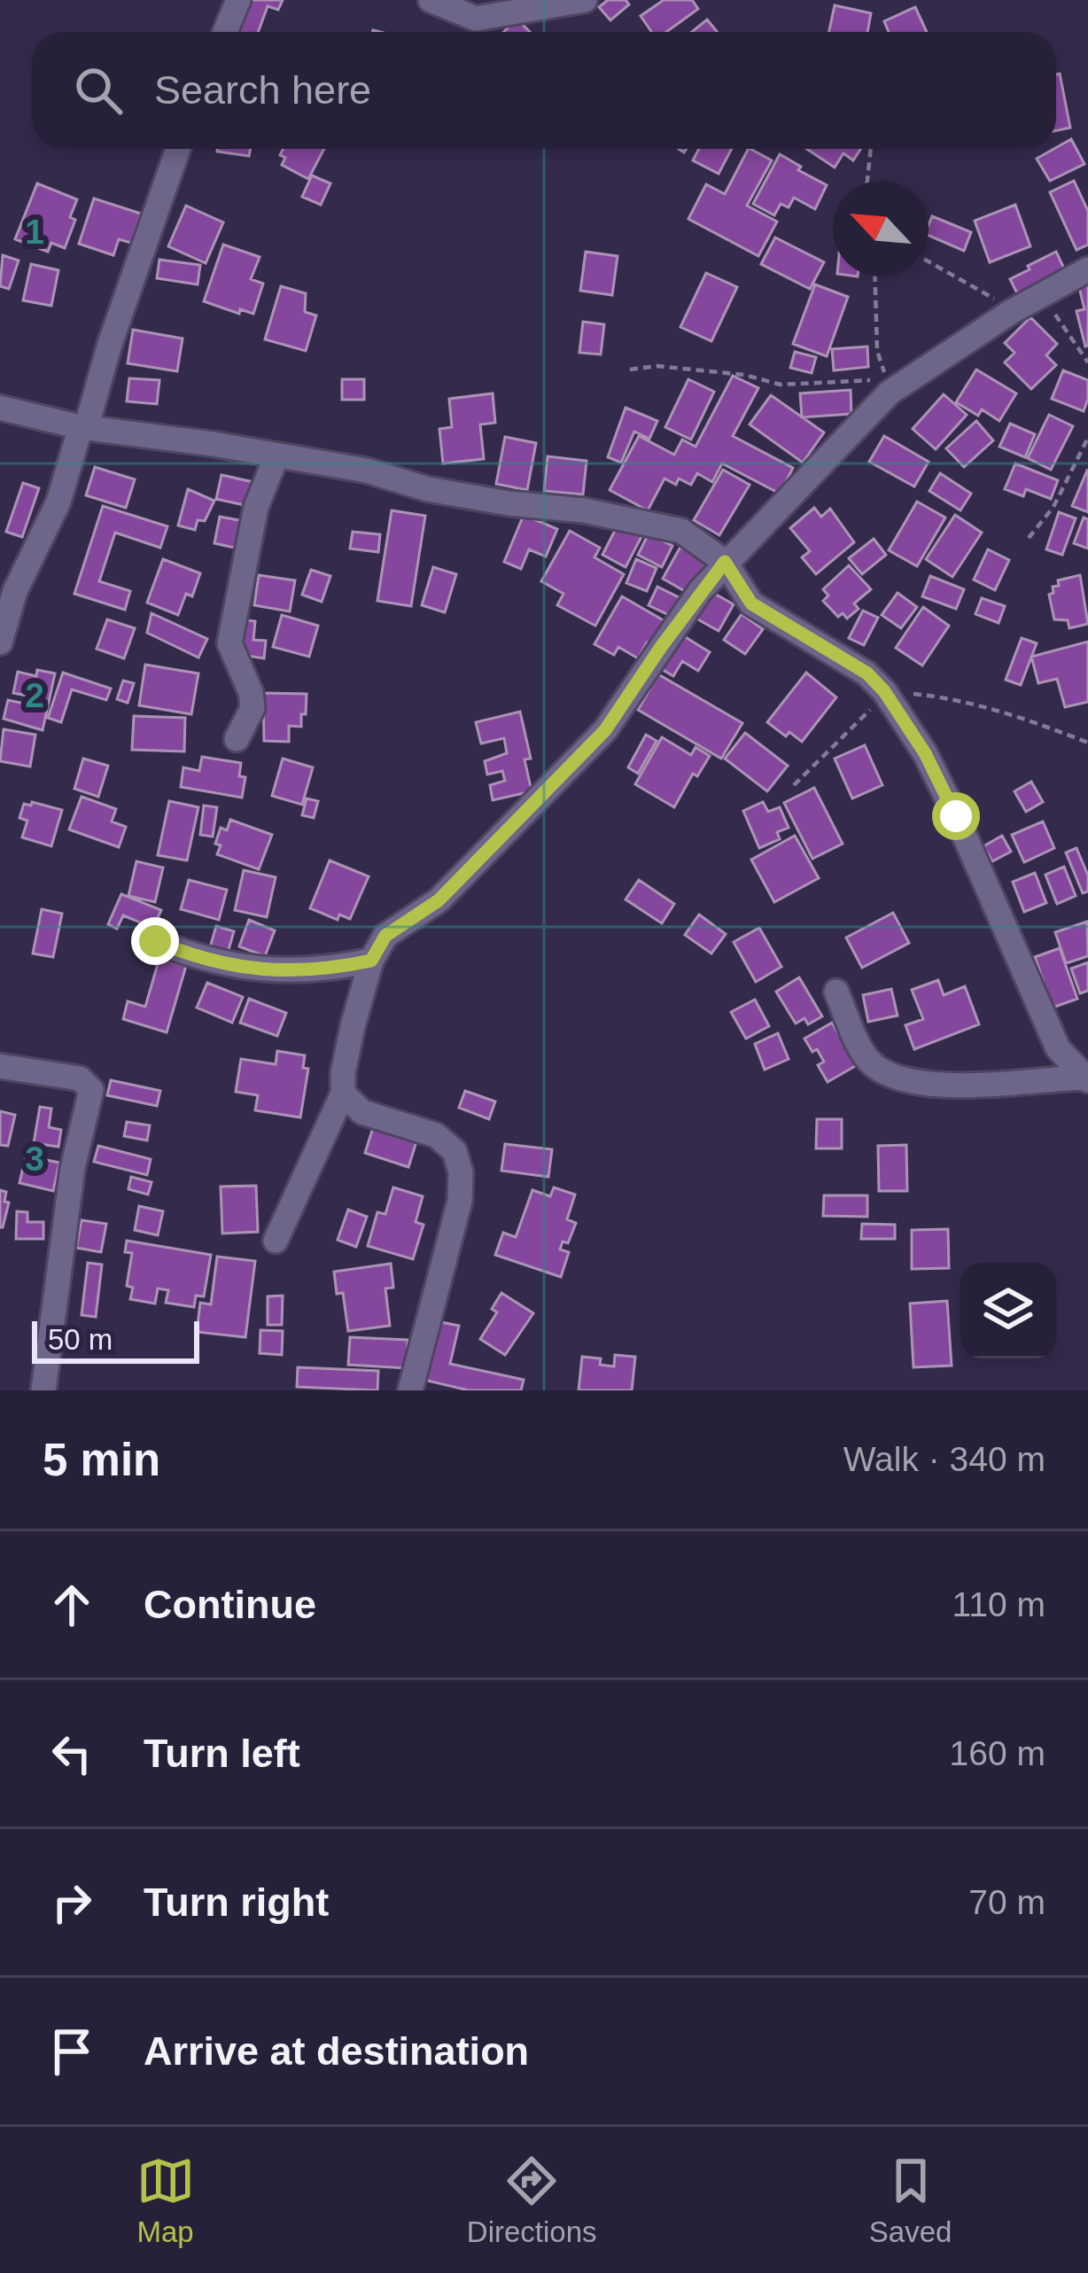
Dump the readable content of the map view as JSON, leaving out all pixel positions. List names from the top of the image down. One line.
{"scale_bar":"50 m","north":"top left","page":{"search":"Search here","scale":"50 m","heading":["5 min","Walk · 340 m"],"list":[["Continue","110 m"],["Turn left","160 m"],["Turn right","70 m"],"Arrive at destination"],"nav":["Map","Directions","Saved"]},"grid":{"rows":["1","2","3"]}}
